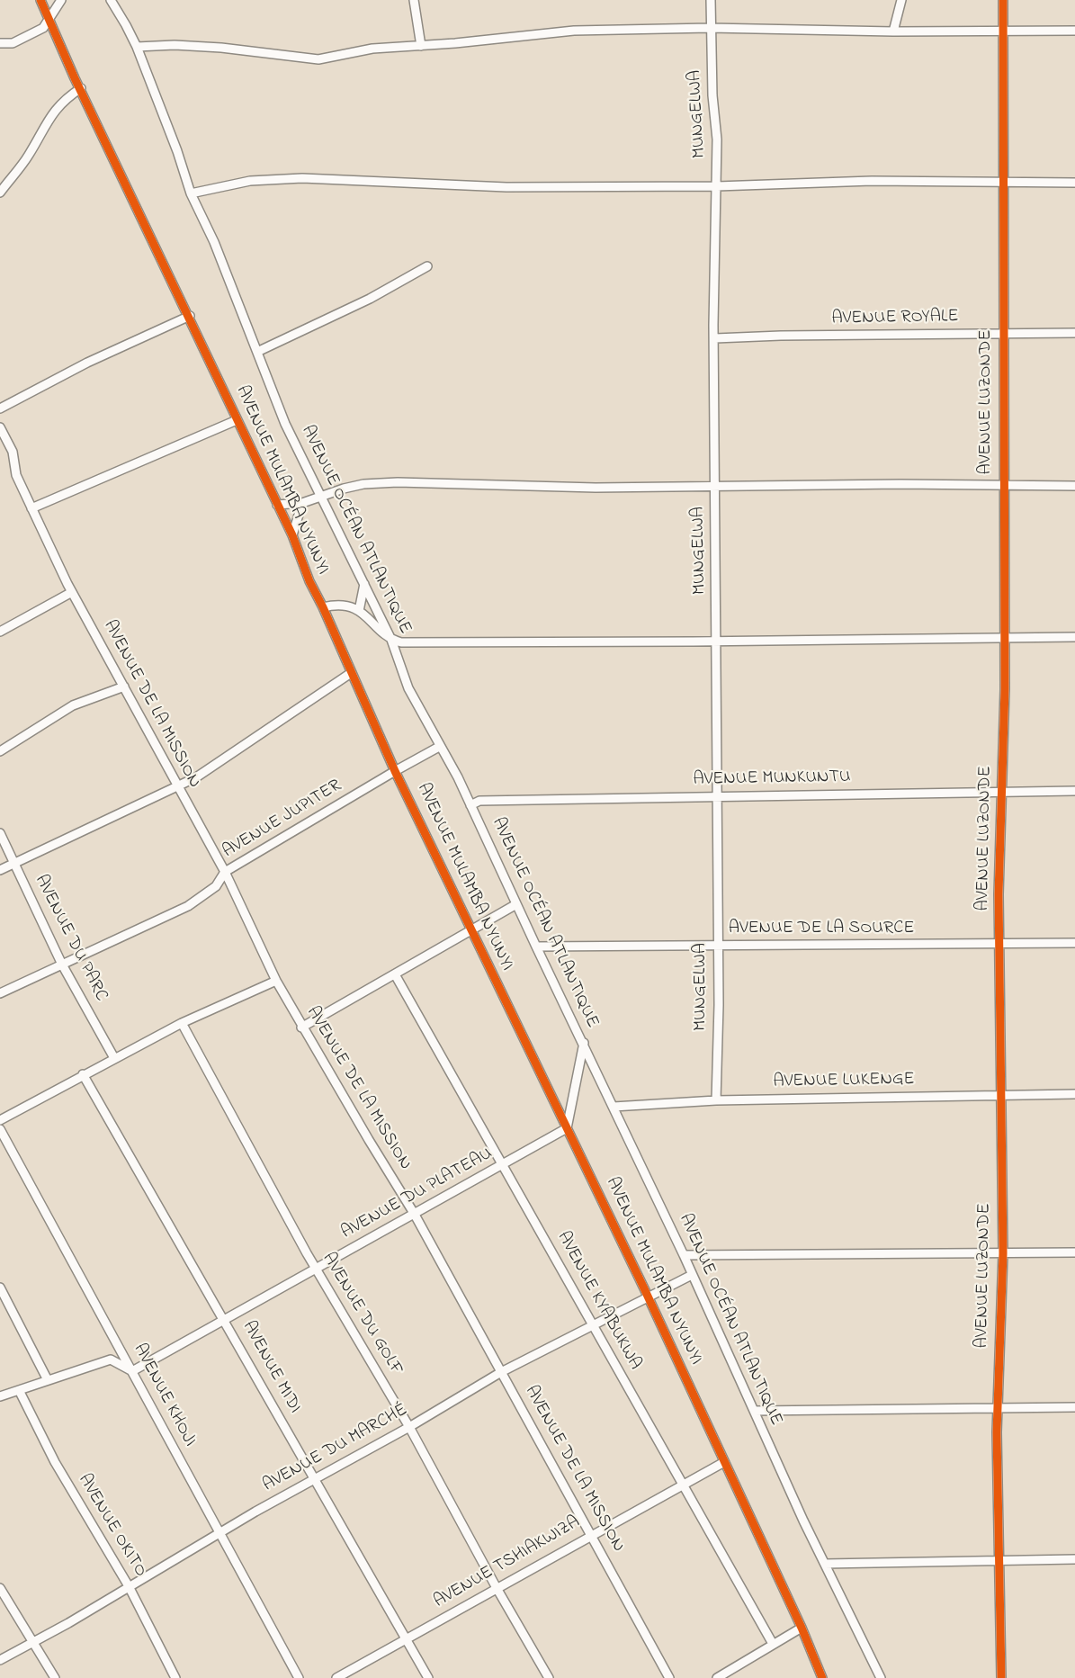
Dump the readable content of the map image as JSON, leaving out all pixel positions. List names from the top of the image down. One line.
{"streets":{"street":["MUNGELWA","AVENUE ROYALE","AVENUE LUZONDE","AVENUE MULAMBA NYUNYI","AVENUE OCÉAN ATLANTIQUE","AVENUE DE LA MISSION","AVENUE MUNKUNTU","AVENUE JUPITER","AVENUE DE LA SOURCE","AVENUE DU PARC","AVENUE LUKENGE","AVENUE DU PLATEAU","AVENUE KYABUKWA","AVENUE DU GOLF","AVENUE MIDI","AVENUE KHOJI","AVENUE DU MARCHÉ","AVENUE OKITO","AVENUE TSHIAKWIZA"]},"crossings":[["MUNGELWA","AVENUE ROYALE"],["MUNGELWA","AVENUE MUNKUNTU"],["MUNGELWA","AVENUE DE LA SOURCE"],["MUNGELWA","AVENUE LUKENGE"],["AVENUE ROYALE","AVENUE LUZONDE"],["AVENUE LUZONDE","AVENUE MUNKUNTU"],["AVENUE LUZONDE","AVENUE DE LA SOURCE"],["AVENUE LUZONDE","AVENUE LUKENGE"],["AVENUE MULAMBA NYUNYI","AVENUE JUPITER"],["AVENUE MULAMBA NYUNYI","AVENUE DU PLATEAU"],["AVENUE MULAMBA NYUNYI","AVENUE DU MARCHÉ"],["AVENUE MULAMBA NYUNYI","AVENUE TSHIAKWIZA"],["AVENUE OCÉAN ATLANTIQUE","AVENUE MUNKUNTU"],["AVENUE OCÉAN ATLANTIQUE","AVENUE JUPITER"],["AVENUE OCÉAN ATLANTIQUE","AVENUE DE LA SOURCE"],["AVENUE OCÉAN ATLANTIQUE","AVENUE LUKENGE"],["AVENUE OCÉAN ATLANTIQUE","AVENUE DU MARCHÉ"],["AVENUE DE LA MISSION","AVENUE JUPITER"],["AVENUE DE LA MISSION","AVENUE DU PLATEAU"],["AVENUE DE LA MISSION","AVENUE DU MARCHÉ"],["AVENUE DE LA MISSION","AVENUE TSHIAKWIZA"],["AVENUE JUPITER","AVENUE DU PARC"],["AVENUE DU PLATEAU","AVENUE KYABUKWA"],["AVENUE DU PLATEAU","AVENUE DU GOLF"],["AVENUE DU PLATEAU","AVENUE MIDI"],["AVENUE DU PLATEAU","AVENUE KHOJI"],["AVENUE KYABUKWA","AVENUE DU MARCHÉ"],["AVENUE KYABUKWA","AVENUE TSHIAKWIZA"],["AVENUE DU GOLF","AVENUE DU MARCHÉ"],["AVENUE DU GOLF","AVENUE TSHIAKWIZA"],["AVENUE MIDI","AVENUE DU MARCHÉ"],["AVENUE MIDI","AVENUE TSHIAKWIZA"],["AVENUE KHOJI","AVENUE DU MARCHÉ"],["AVENUE DU MARCHÉ","AVENUE OKITO"]]}
